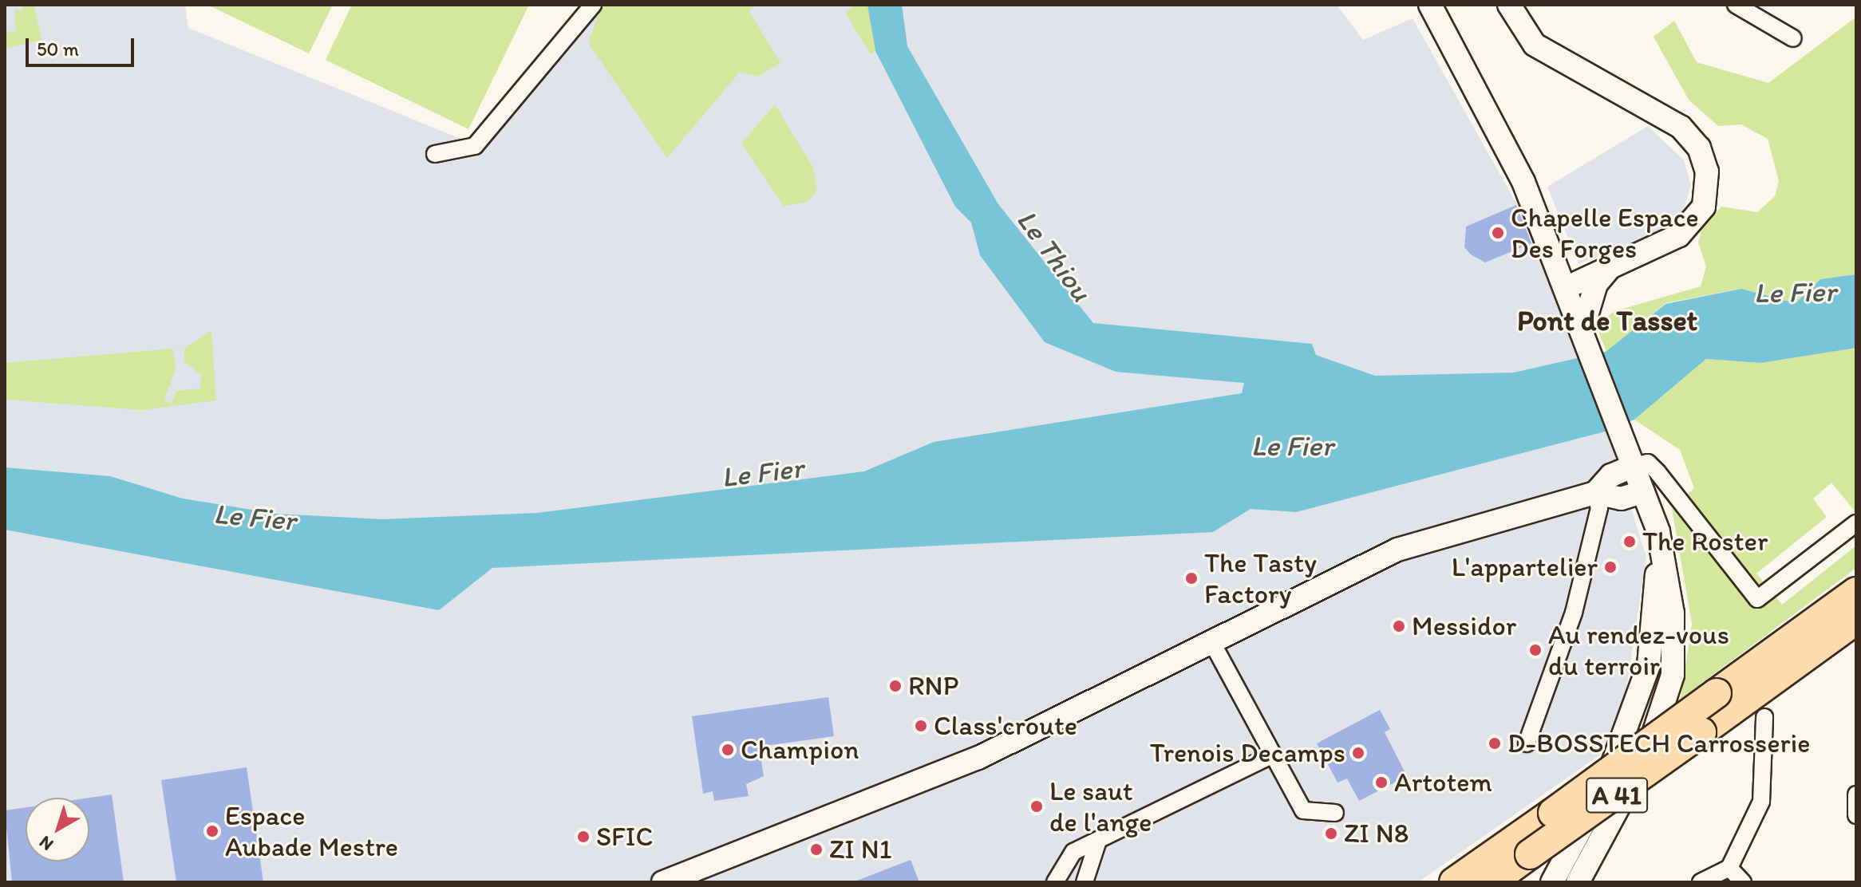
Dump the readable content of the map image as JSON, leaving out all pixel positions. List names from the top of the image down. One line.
{"streets":{"highway":["A 41"]},"districts":["Pont de Tasset"],"water":["Le Thiou","Le Fier"],"places":["Chapelle Espace Des Forges","The Roster","L'appartelier","The Tasty Factory","Messidor","Au rendez-vous du terroir","RNP","Class'croute","D-BOSSTECH Carrosserie","Champion","Trenois Decamps","Artotem","Le saut de l'ange","Espace Aubade Mestre","ZI N8","SFIC","ZI N1"],"scale_bar":"50 m","north":"bottom left"}
